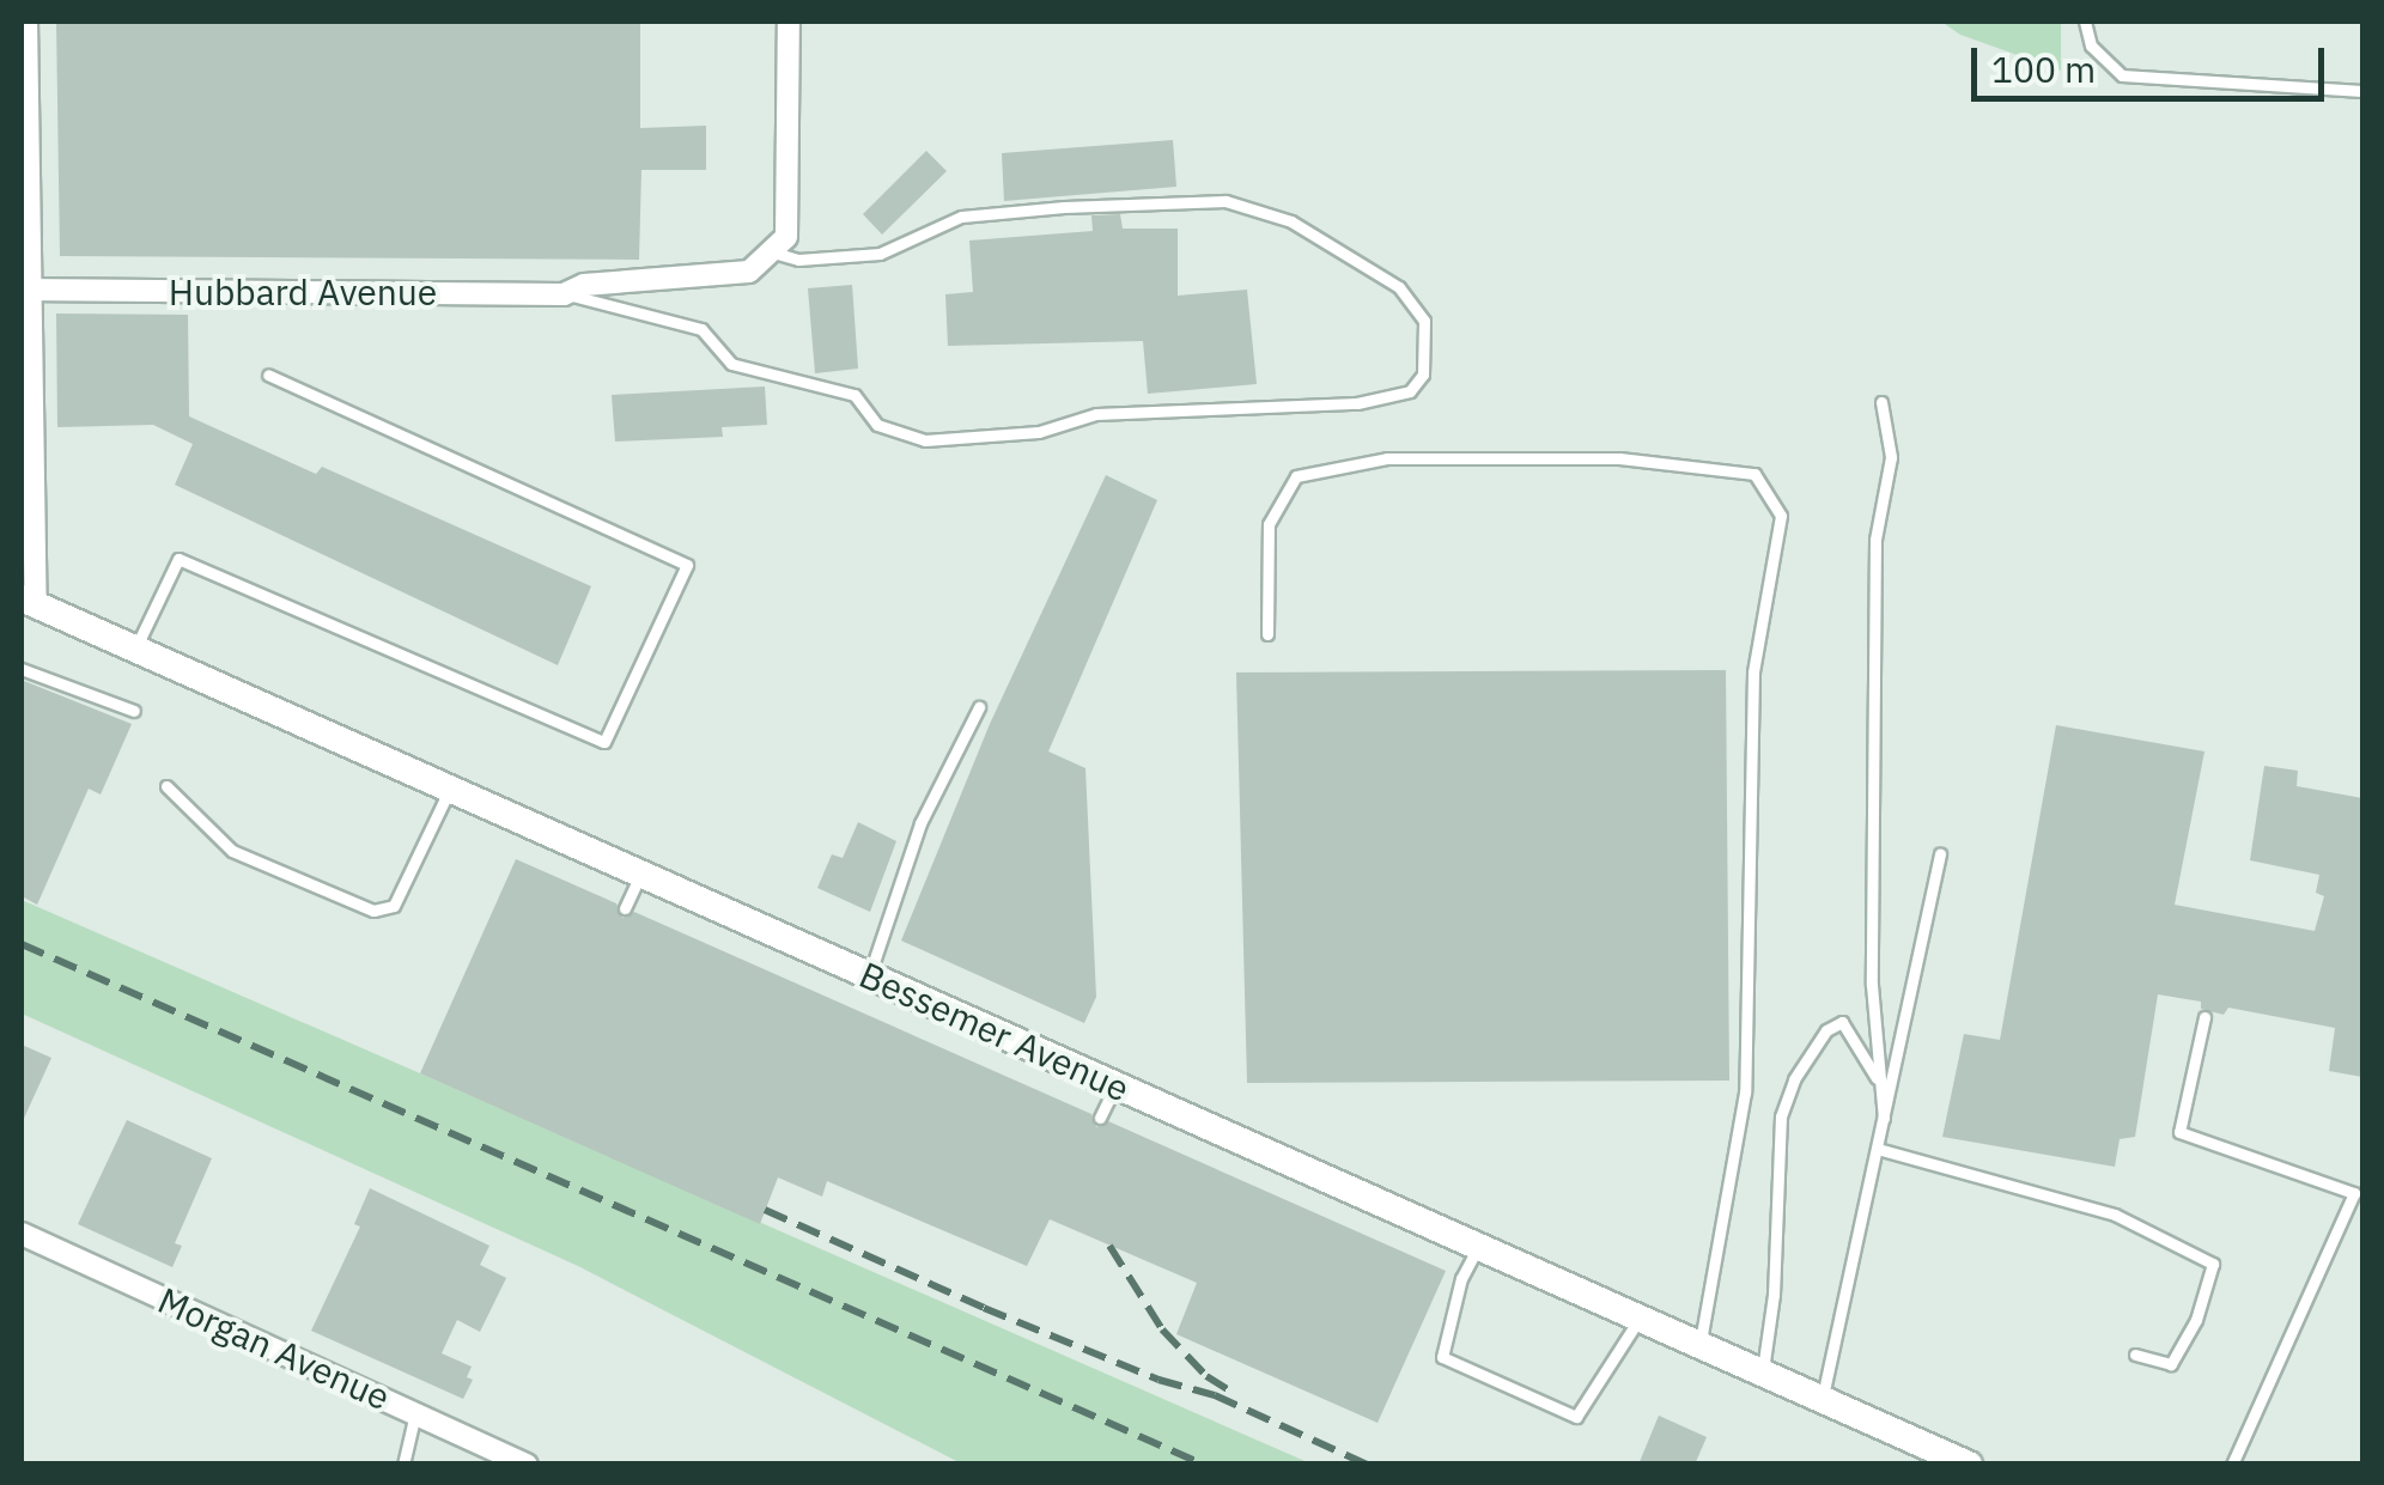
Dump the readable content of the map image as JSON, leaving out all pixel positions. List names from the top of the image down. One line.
{"streets":{"street":["Hubbard Avenue","Bessemer Avenue","Morgan Avenue"]},"scale_bar":"100 m"}
